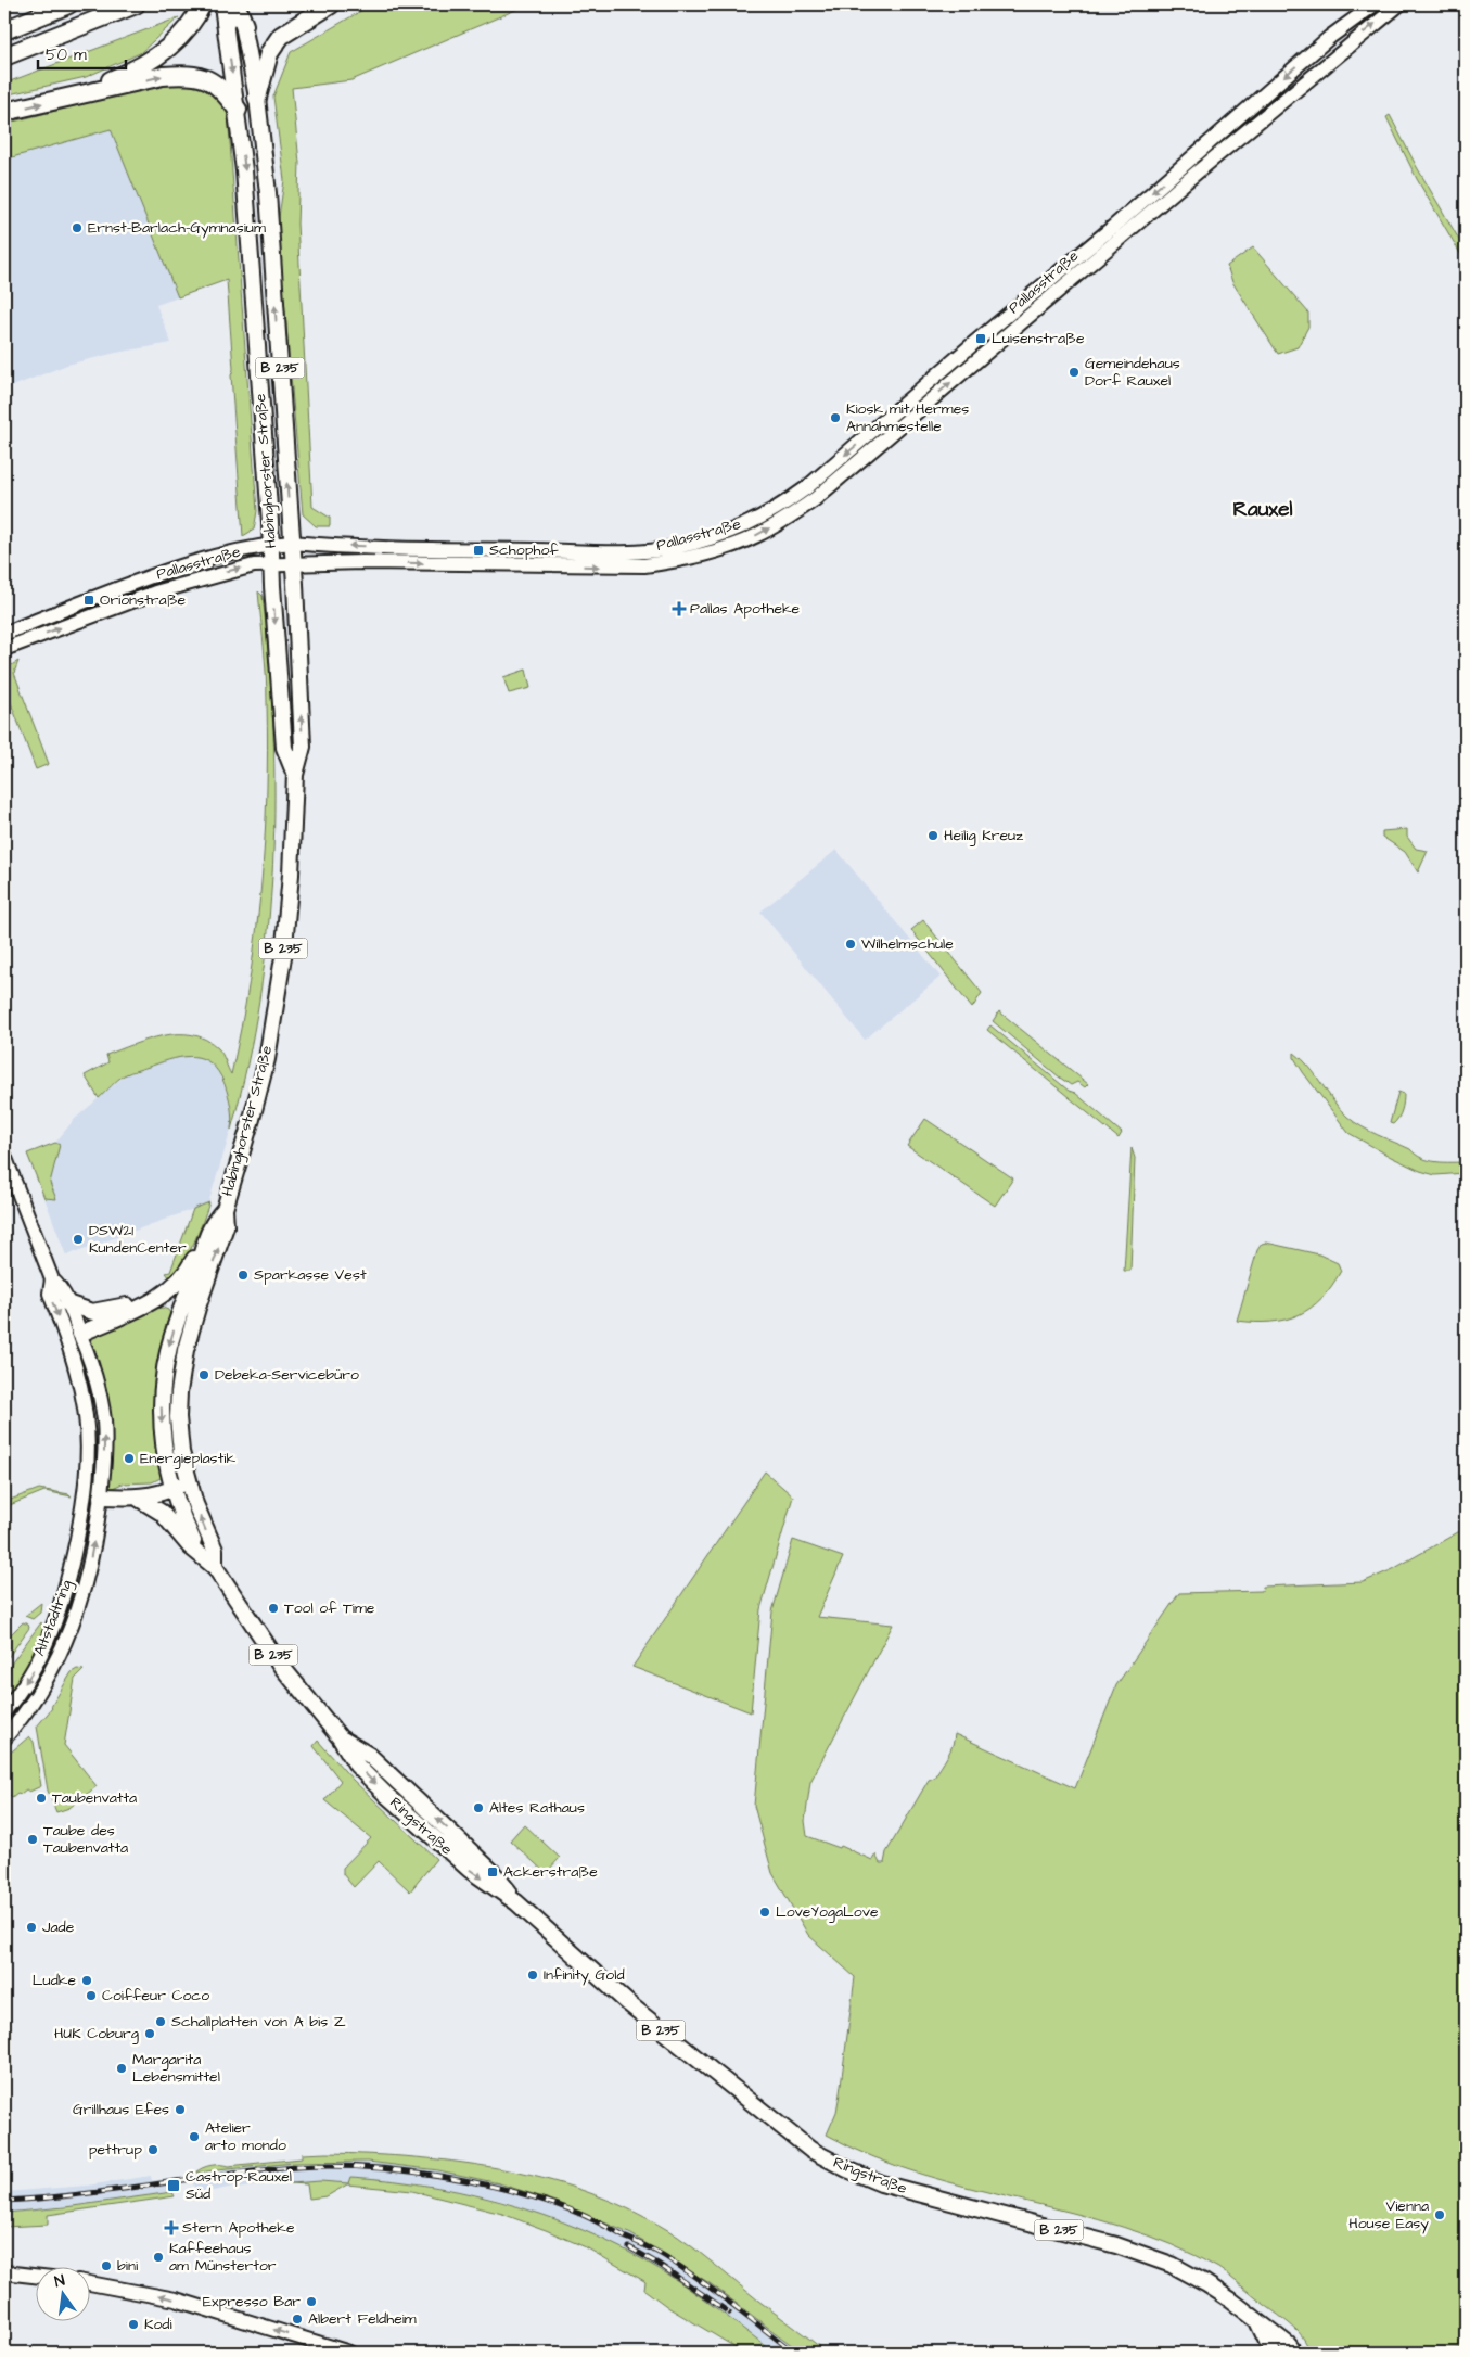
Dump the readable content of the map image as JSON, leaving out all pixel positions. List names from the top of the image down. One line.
{"streets":{"main road":["Pallasstraße","B 235","Habinghorster Straße","Altstadtring","Ringstraße"]},"crossings":[["Pallasstraße","Habinghorster Straße"],["B 235","Habinghorster Straße"],["B 235","Altstadtring"],["B 235","Ringstraße"],["Habinghorster Straße","Ringstraße"]],"districts":["Rauxel"],"places":{"other":["Ernst-Barlach-Gymnasium","Gemeindehaus Dorf Rauxel","Kiosk mit Hermes Annahmestelle","Heilig Kreuz","Wilhelmschule","DSW21 KundenCenter","Sparkasse Vest","Debeka-Servicebüro","Energieplastik","Tool of Time","Taubenvatta","Altes Rathaus","Taube des Taubenvatta","LoveYogaLove","Jade","Infinity Gold","Ludke","Coiffeur Coco","Schallplatten von A bis Z","HUK Coburg","Margarita Lebensmittel","Grillhaus Efes","Atelier arto mondo","pettrup","Vienna House Easy","Kaffeehaus am Münstertor","bini","Expresso Bar","Albert Feldheim","Kodi"],"transit":["Luisenstraße","Schophof","Orionstraße","Ackerstraße","Castrop-Rauxel Süd"],"health":["Pallas Apotheke","Stern Apotheke"]},"scale_bar":"50 m","north":"top"}
